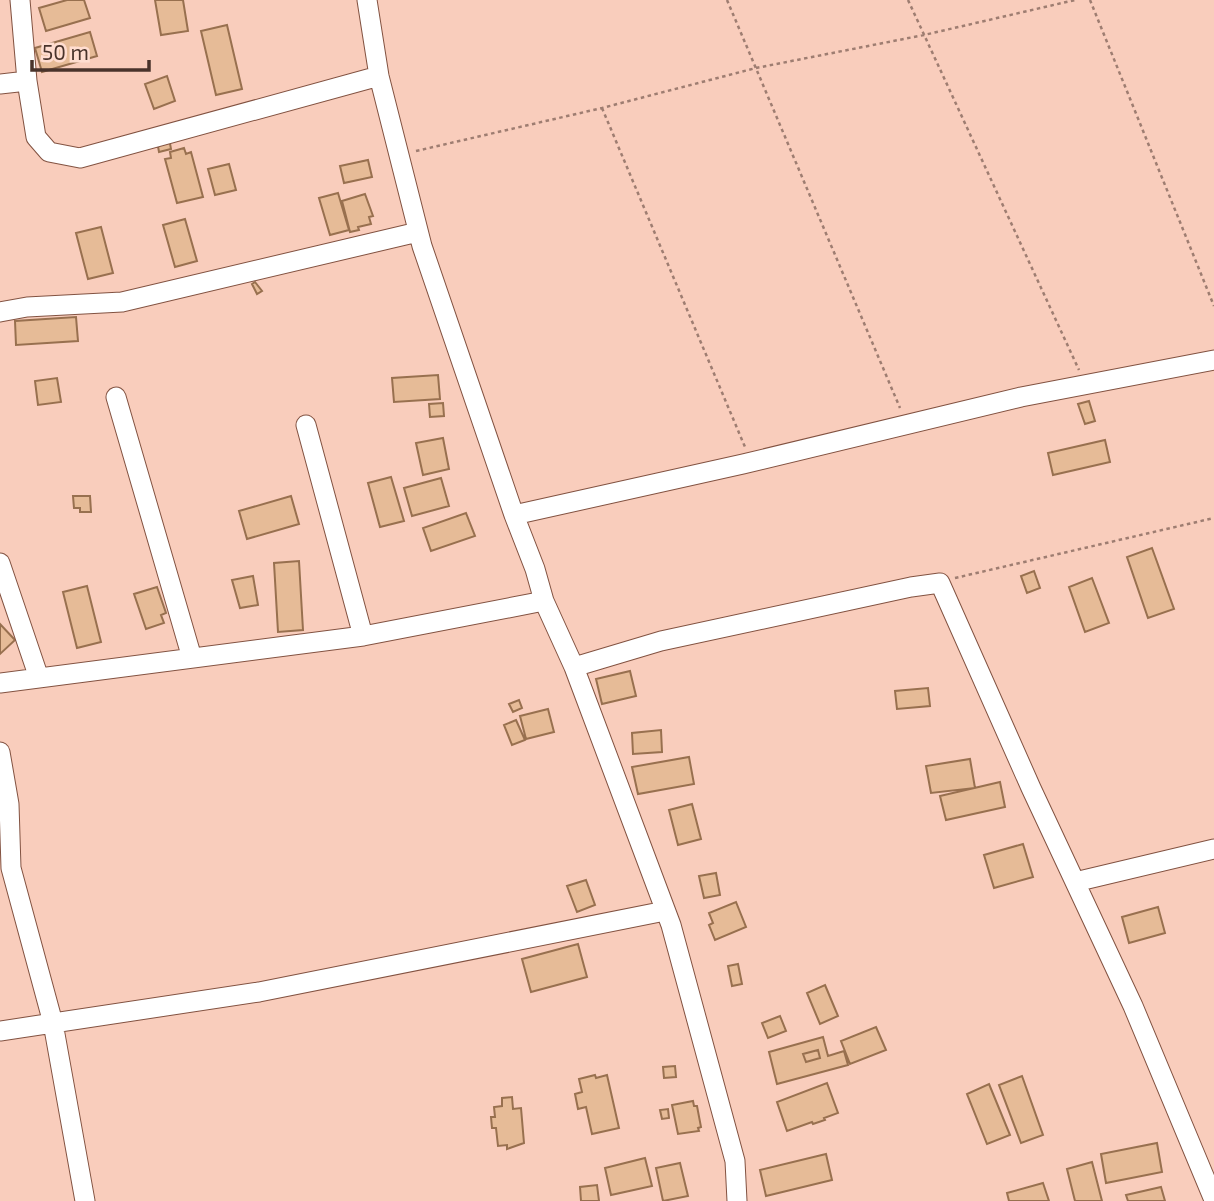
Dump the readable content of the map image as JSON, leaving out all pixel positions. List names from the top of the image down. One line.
{"scale_bar":"50 m"}
